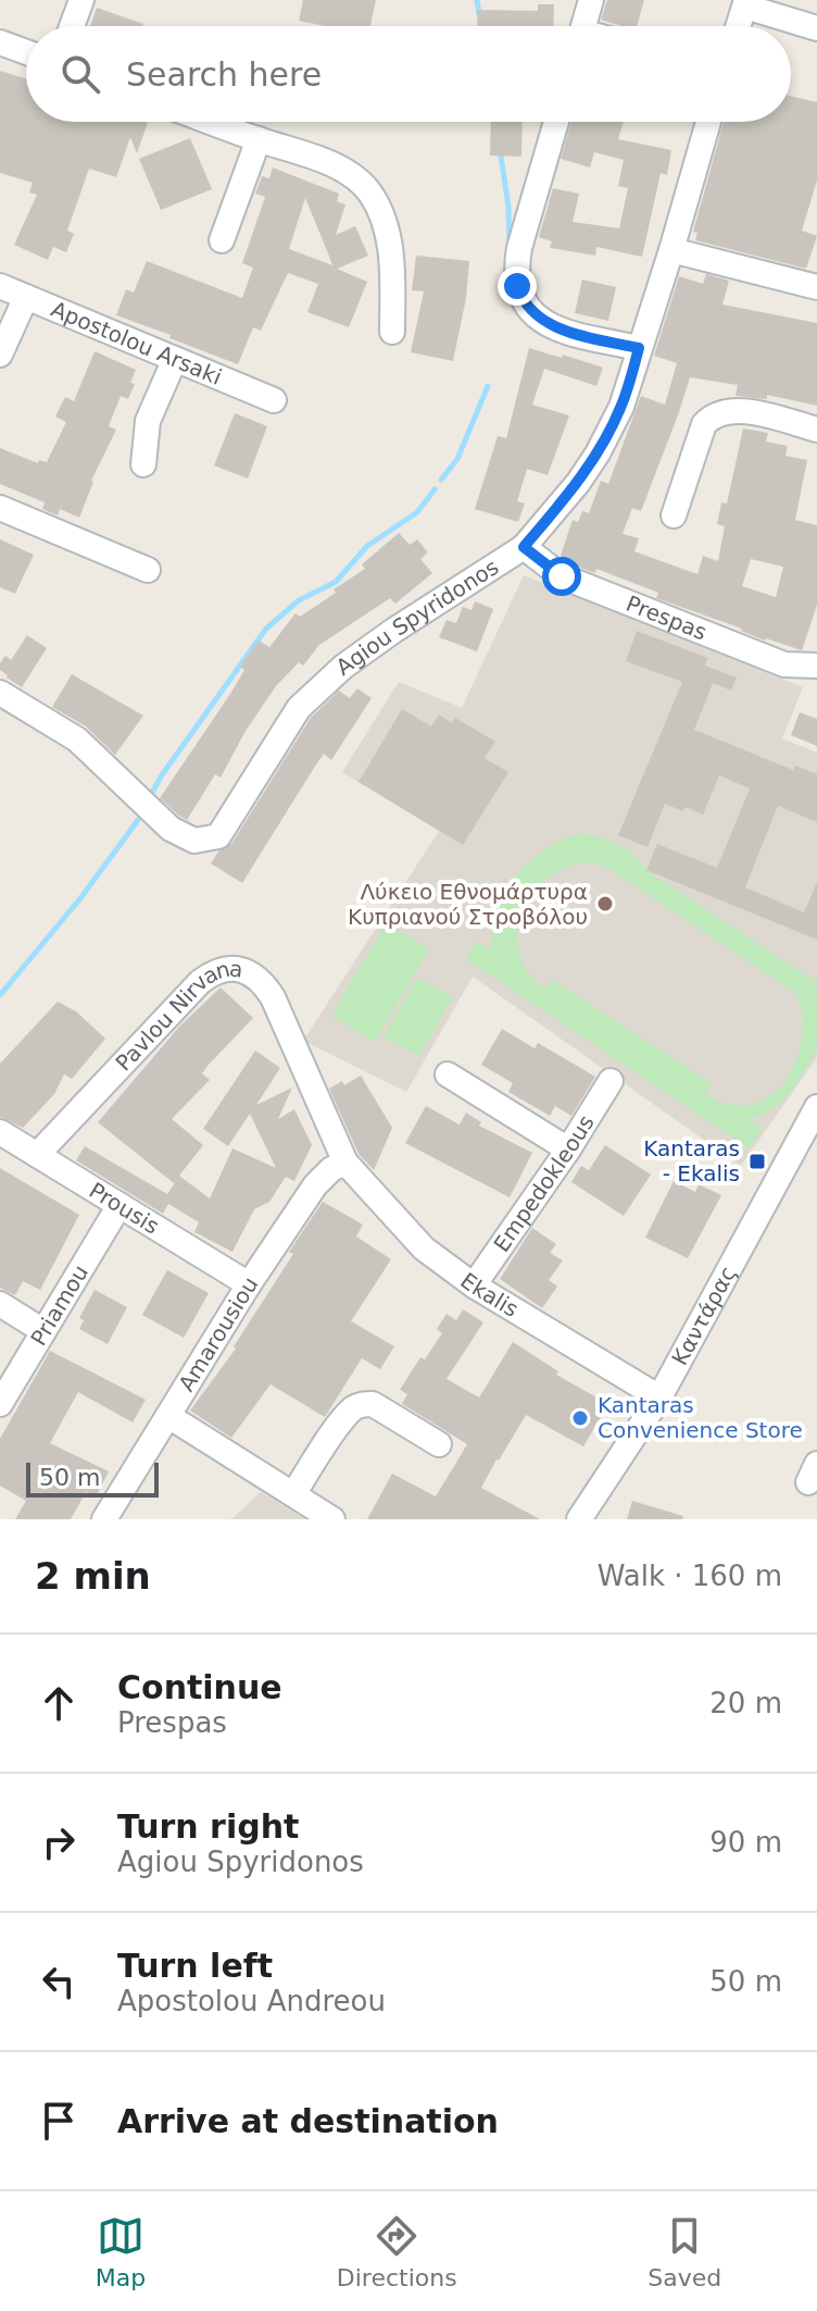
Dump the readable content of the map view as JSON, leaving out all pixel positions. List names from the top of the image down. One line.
{"streets":{"street":["Apostolou Arsaki","Prespas","Agiou Spyridonos","Pavlou Nirvana","Empedokleous","Prousis","Ekalis","Priamou","Καντάρας","Amarousiou"]},"crossings":[["Prespas","Agiou Spyridonos"],["Pavlou Nirvana","Prousis"],["Pavlou Nirvana","Ekalis"],["Pavlou Nirvana","Amarousiou"],["Empedokleous","Ekalis"],["Prousis","Priamou"],["Prousis","Amarousiou"],["Ekalis","Καντάρας"],["Ekalis","Amarousiou"]],"places":{"other":["Λύκειο Εθνομάρτυρα Κυπριανού Στροβόλου","Kantaras Convenience Store"],"transit":["Kantaras - Ekalis"]},"scale_bar":"50 m","page":{"search":"Search here","scale":"50 m","heading":["2 min","Walk · 160 m"],"list":[["Continue","Prespas","20 m"],["Turn right","Agiou Spyridonos","90 m"],["Turn left","Apostolou Andreou","50 m"],"Arrive at destination"],"nav":["Map","Directions","Saved"]}}
